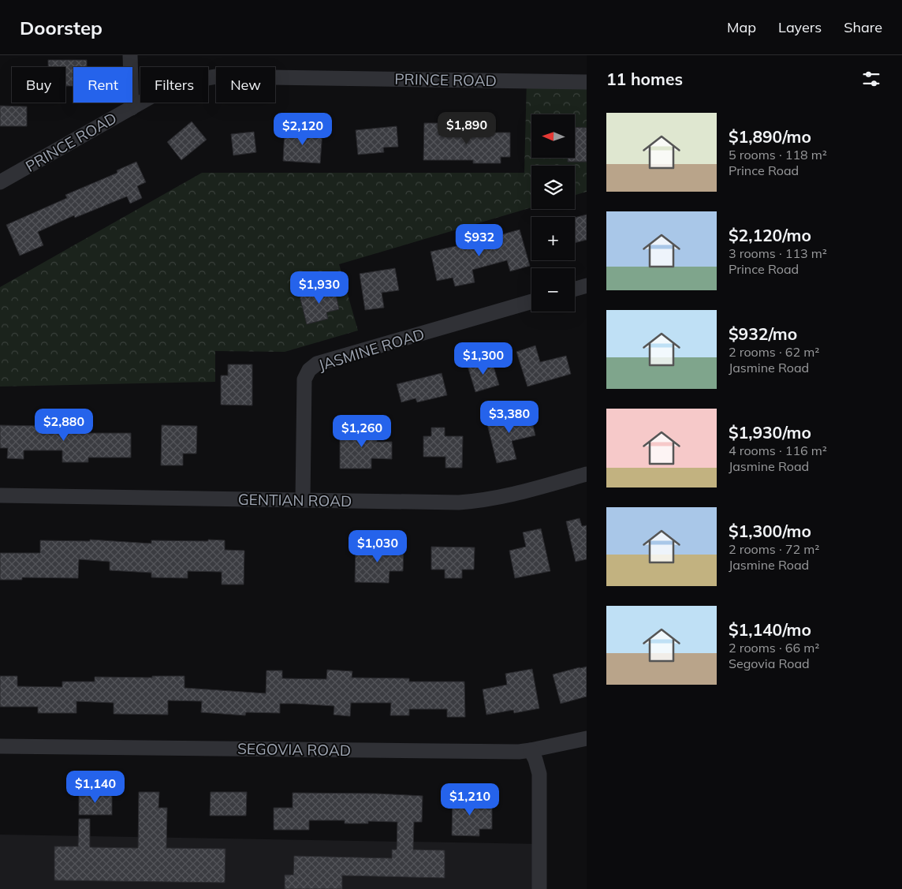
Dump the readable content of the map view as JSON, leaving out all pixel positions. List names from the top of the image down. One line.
{"streets":{"street":["PRINCE ROAD","JASMINE ROAD","GENTIAN ROAD","SEGOVIA ROAD"]},"crossings":[["JASMINE ROAD","GENTIAN ROAD"]],"north":"left","page":{"header":"Doorstep","nav":["Map","Layers","Share"],"heading":"11 homes","chip":["Buy","Rent","Filters","New"],"list":[{"name":"$1,890/mo","note":"5 rooms · 118 m² · Prince Road"},{"name":"$2,120/mo","note":"3 rooms · 113 m² · Prince Road"},{"name":"$932/mo","note":"2 rooms · 62 m² · Jasmine Road"},{"name":"$1,930/mo","note":"4 rooms · 116 m² · Jasmine Road"},{"name":"$1,300/mo","note":"2 rooms · 72 m² · Jasmine Road"},{"name":"$1,140/mo","note":"2 rooms · 66 m² · Segovia Road"}],"price":["$1,890","$2,120","$932","$1,930","$1,300","$3,380","$2,880","$1,260","$1,030","$1,140","$1,210"],"map_buttons":["+","−"]}}
